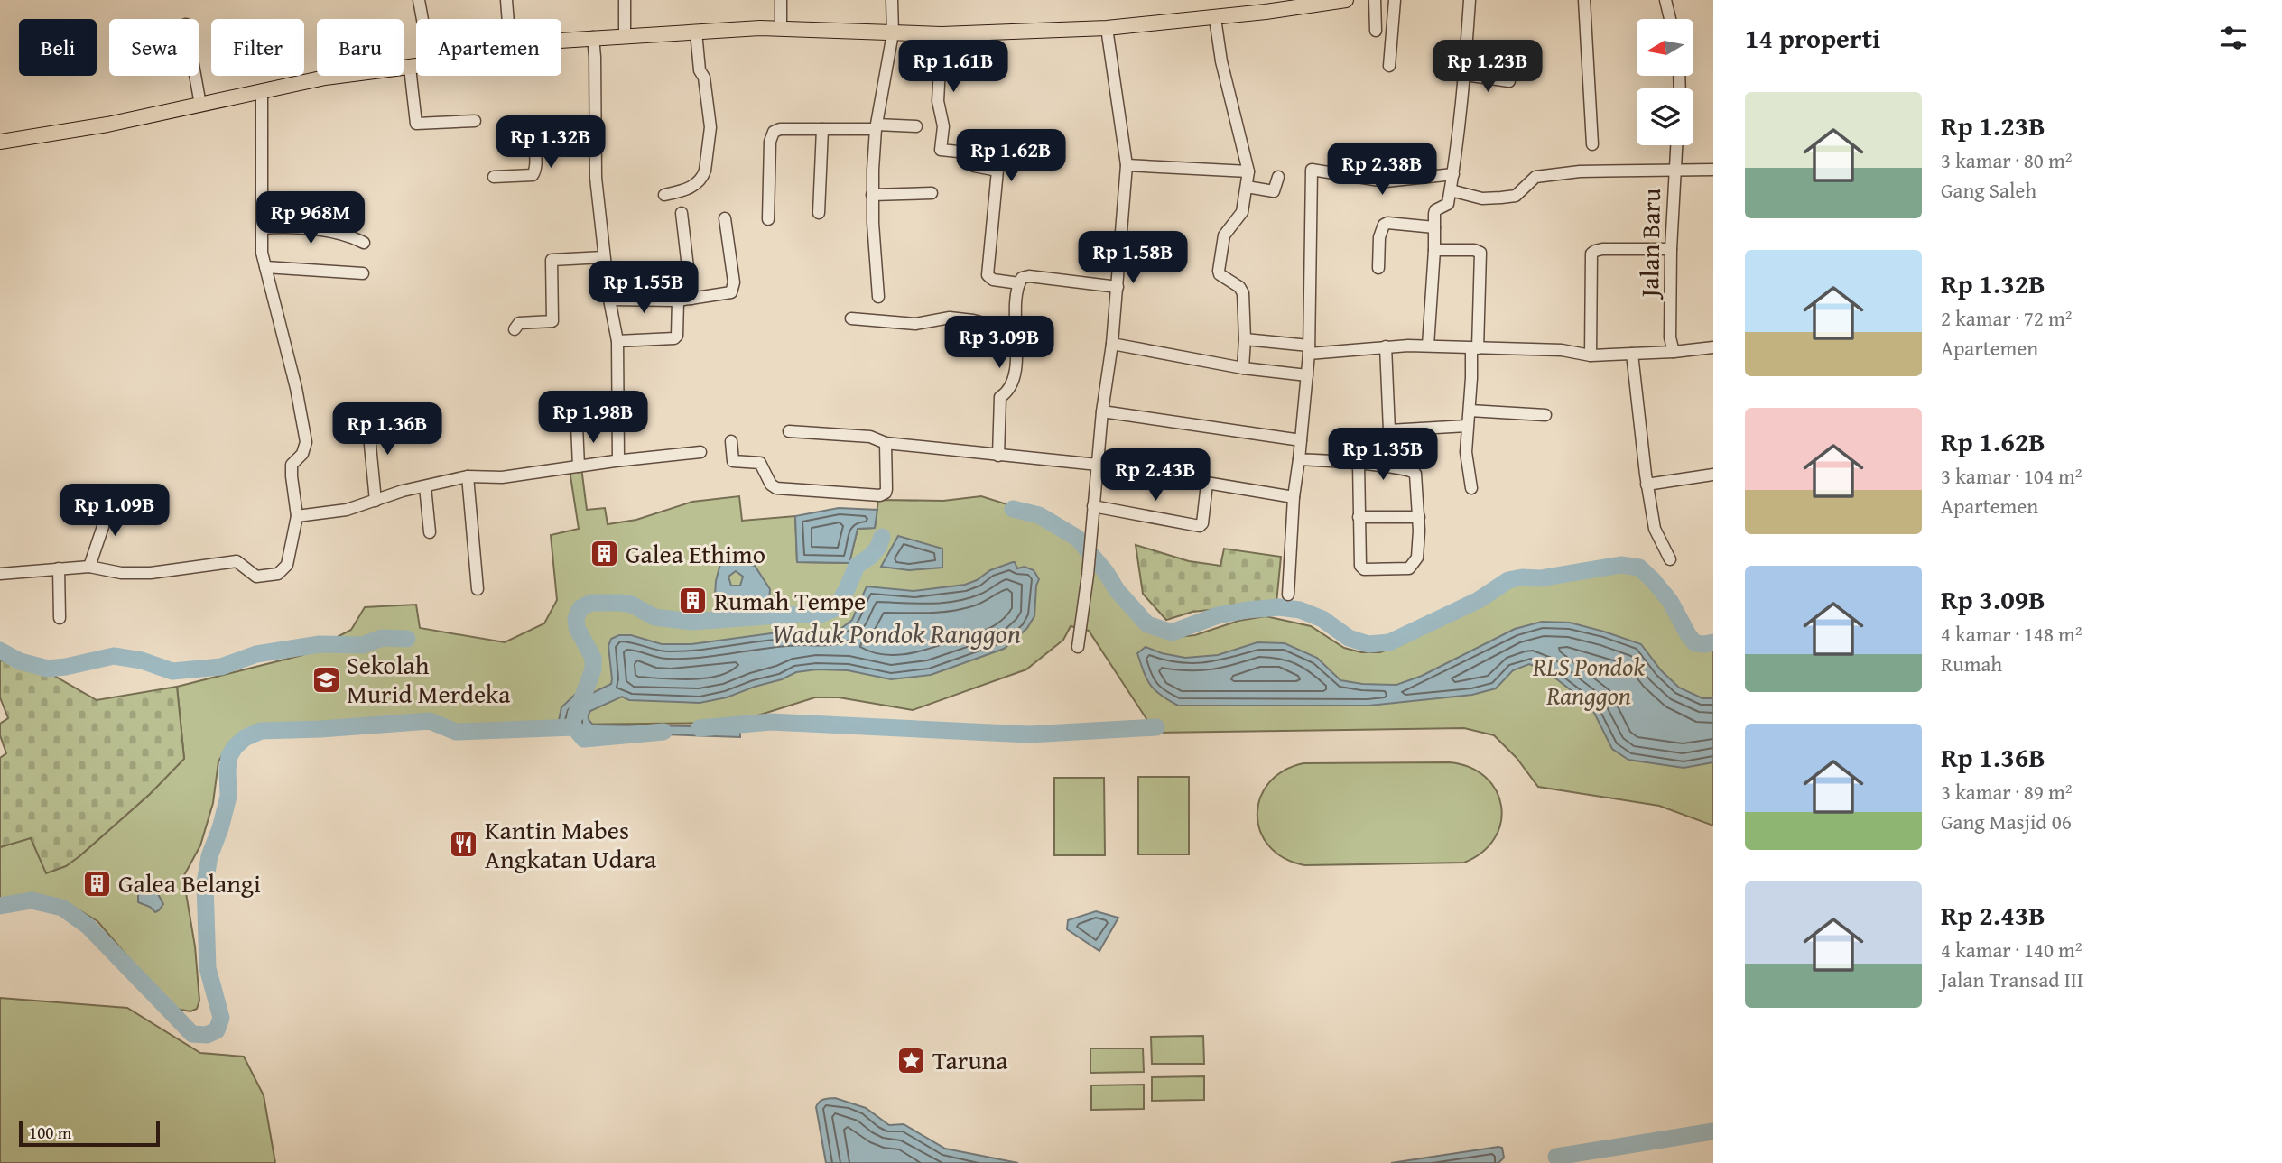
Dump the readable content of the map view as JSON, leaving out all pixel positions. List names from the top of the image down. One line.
{"streets":{"street":["Jalan Baru"]},"water":["Waduk Pondok Ranggon"],"parks":["RLS Pondok Ranggon"],"places":{"building":["Galea Ethimo","Rumah Tempe","Galea Belangi"],"school or university":["Sekolah Murid Merdeka"],"restaurant":["Kantin Mabes Angkatan Udara"],"place":["Taruna"]},"scale_bar":"100 m","north":"left","page":{"heading":"14 properti","chip":["Beli","Sewa","Filter","Baru","Apartemen"],"price":["Rp 1.61B","Rp 1.23B","Rp 1.32B","Rp 1.62B","Rp 2.38B","Rp 968M","Rp 1.58B","Rp 1.55B","Rp 3.09B","Rp 1.98B","Rp 1.36B","Rp 1.35B","Rp 2.43B","Rp 1.09B"],"list":[{"name":"Rp 1.23B","note":"3 kamar · 80 m² · Gang Saleh"},{"name":"Rp 1.32B","note":"2 kamar · 72 m² · Apartemen"},{"name":"Rp 1.62B","note":"3 kamar · 104 m² · Apartemen"},{"name":"Rp 3.09B","note":"4 kamar · 148 m² · Rumah"},{"name":"Rp 1.36B","note":"3 kamar · 89 m² · Gang Masjid 06"},{"name":"Rp 2.43B","note":"4 kamar · 140 m² · Jalan Transad III"}],"scale":"100 m"}}
